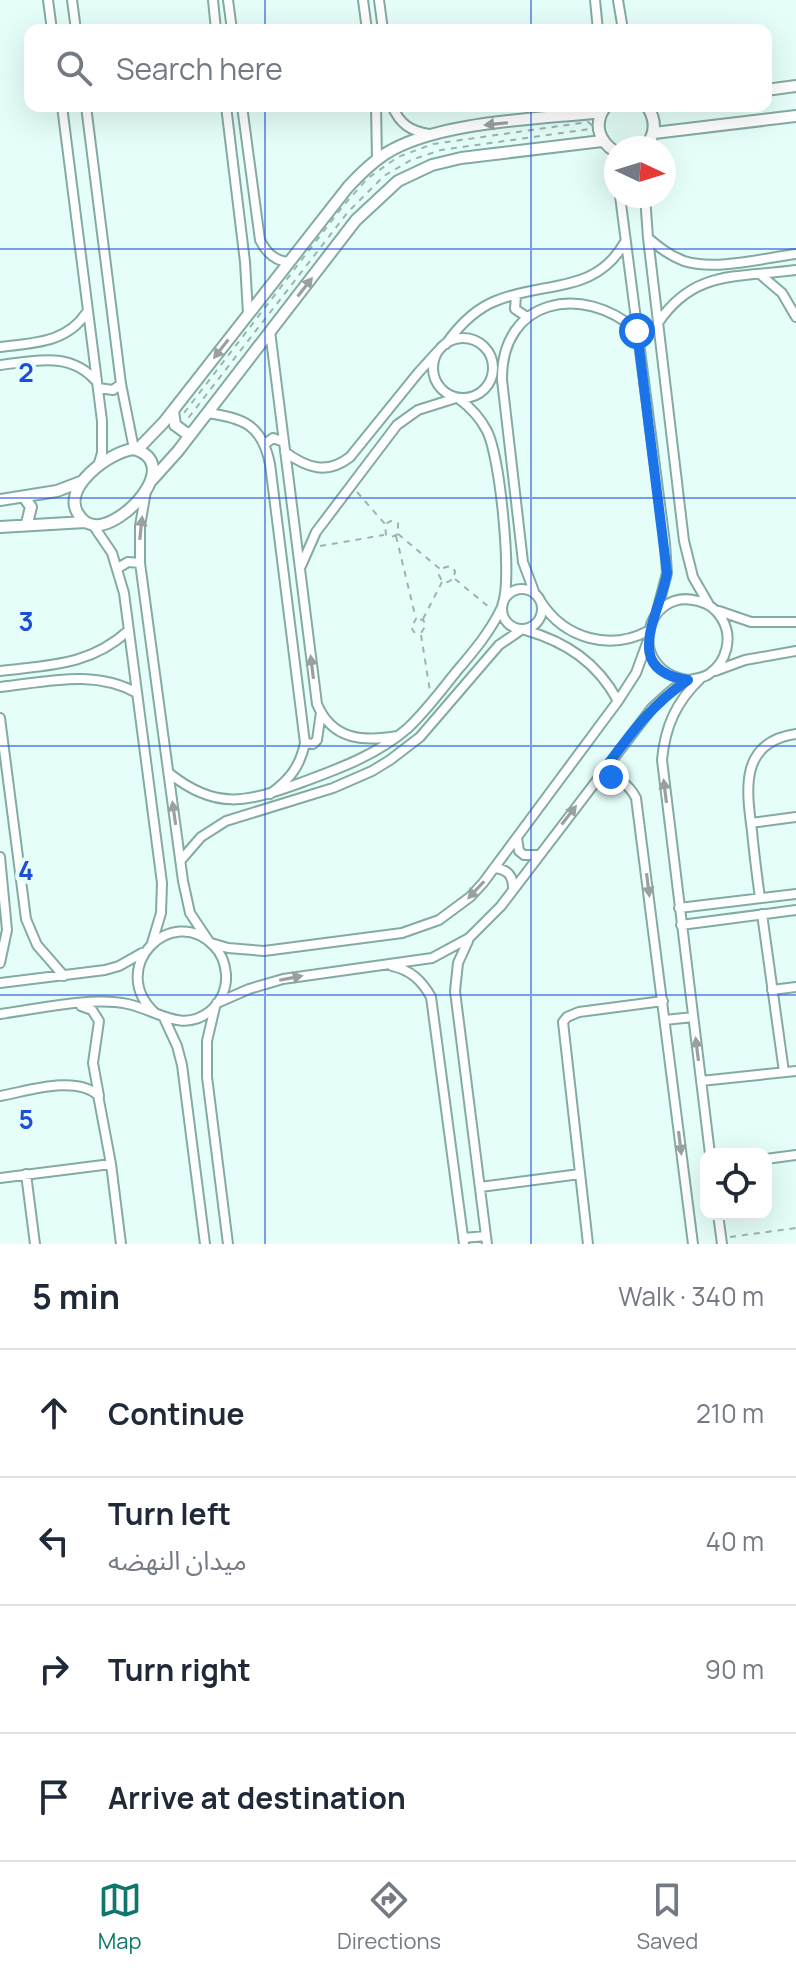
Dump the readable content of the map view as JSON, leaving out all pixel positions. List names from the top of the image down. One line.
{"north":"right","page":{"search":"Search here","heading":["5 min","Walk · 340 m"],"list":[["Continue","210 m"],["Turn left","ميدان النهضه","40 m"],["Turn right","90 m"],"Arrive at destination"],"nav":["Map","Directions","Saved"]},"grid":{"rows":["2","3","4","5"]}}
